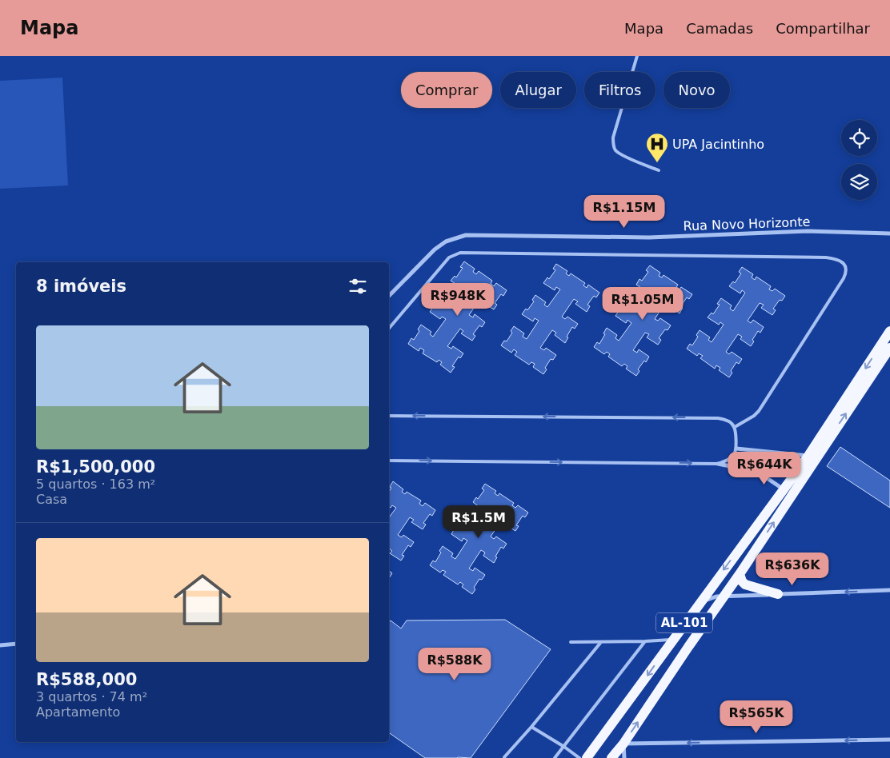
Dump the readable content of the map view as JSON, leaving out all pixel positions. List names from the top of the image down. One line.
{"streets":{"main road":["AL-101"],"street":["Rua Novo Horizonte"]},"places":{"hospital":["UPA Jacintinho"]},"page":{"header":"Mapa","nav":["Mapa","Camadas","Compartilhar"],"chip":["Comprar","Alugar","Filtros","Novo"],"price":["R$1.15M","R$948K","R$1.05M","R$644K","R$1.5M","R$636K","R$588K","R$565K"],"heading":"8 imóveis","list":[{"name":"R$1,500,000","note":"5 quartos · 163 m² · Casa"},{"name":"R$588,000","note":"3 quartos · 74 m² · Apartamento"}]}}
